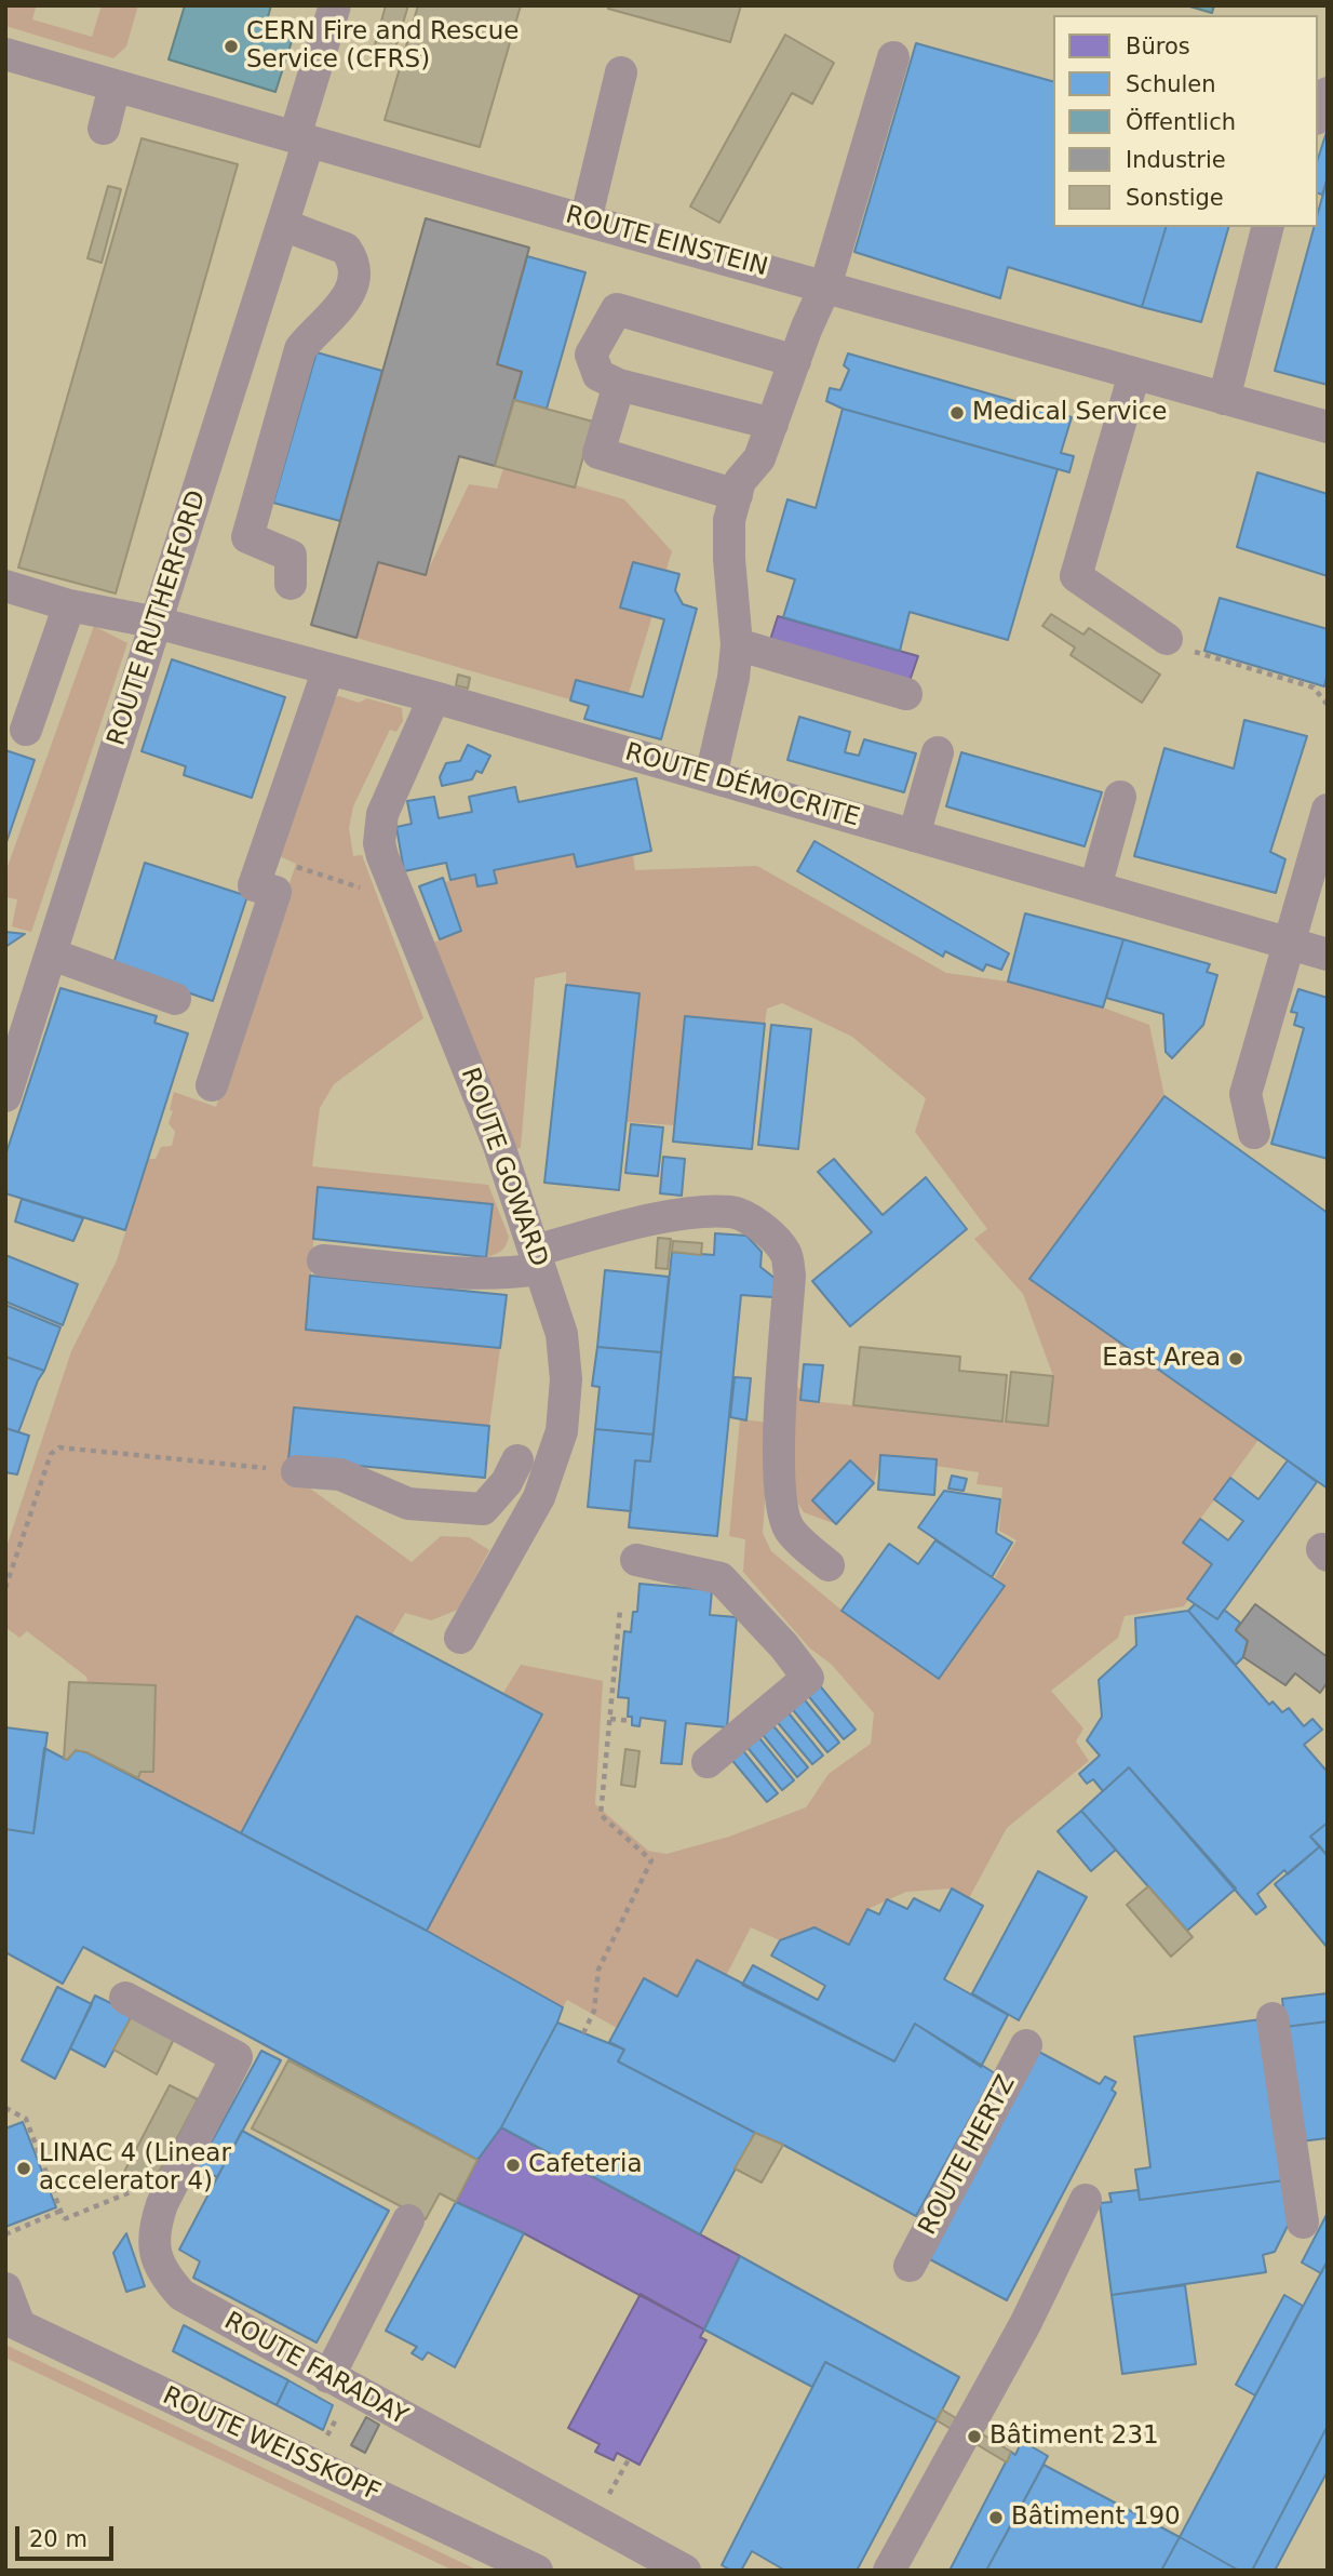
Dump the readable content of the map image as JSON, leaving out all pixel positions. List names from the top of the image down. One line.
{"streets":{"street":["ROUTE EINSTEIN","ROUTE RUTHERFORD","ROUTE DÉMOCRITE","ROUTE GOWARD","ROUTE HERTZ","ROUTE FARADAY","ROUTE WEISSKOPF"]},"crossings":[["ROUTE EINSTEIN","ROUTE RUTHERFORD"],["ROUTE RUTHERFORD","ROUTE DÉMOCRITE"],["ROUTE DÉMOCRITE","ROUTE GOWARD"]],"places":["CERN Fire and Rescue Service (CFRS)","Medical Service","East Area","Cafeteria","LINAC 4 (Linear accelerator 4)","Bâtiment 231","Bâtiment 190"],"legend":["Büros","Schulen","Öffentlich","Industrie","Sonstige"],"scale_bar":"20 m"}
